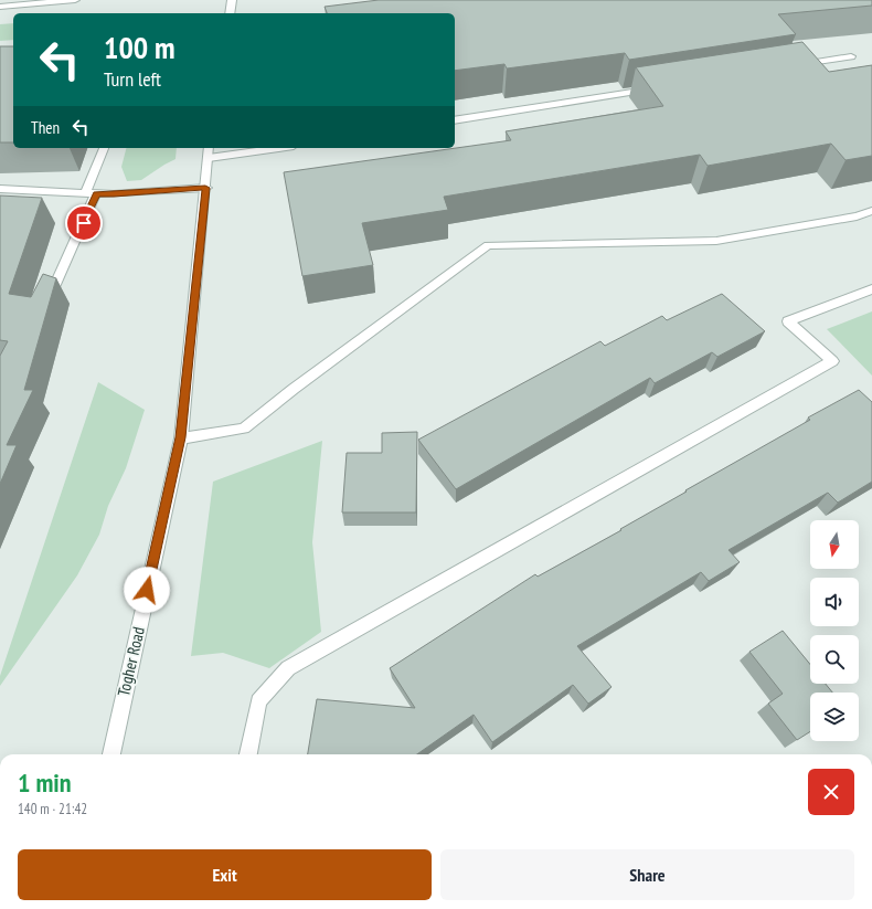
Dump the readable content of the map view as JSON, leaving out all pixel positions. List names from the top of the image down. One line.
{"streets":{"street":["Togher Road"]},"north":"bottom","page":{"turn":["100 m","Turn left"],"then":"Then","heading":["1 min","140 m · 21:42"],"buttons":["Exit","Share"]}}
